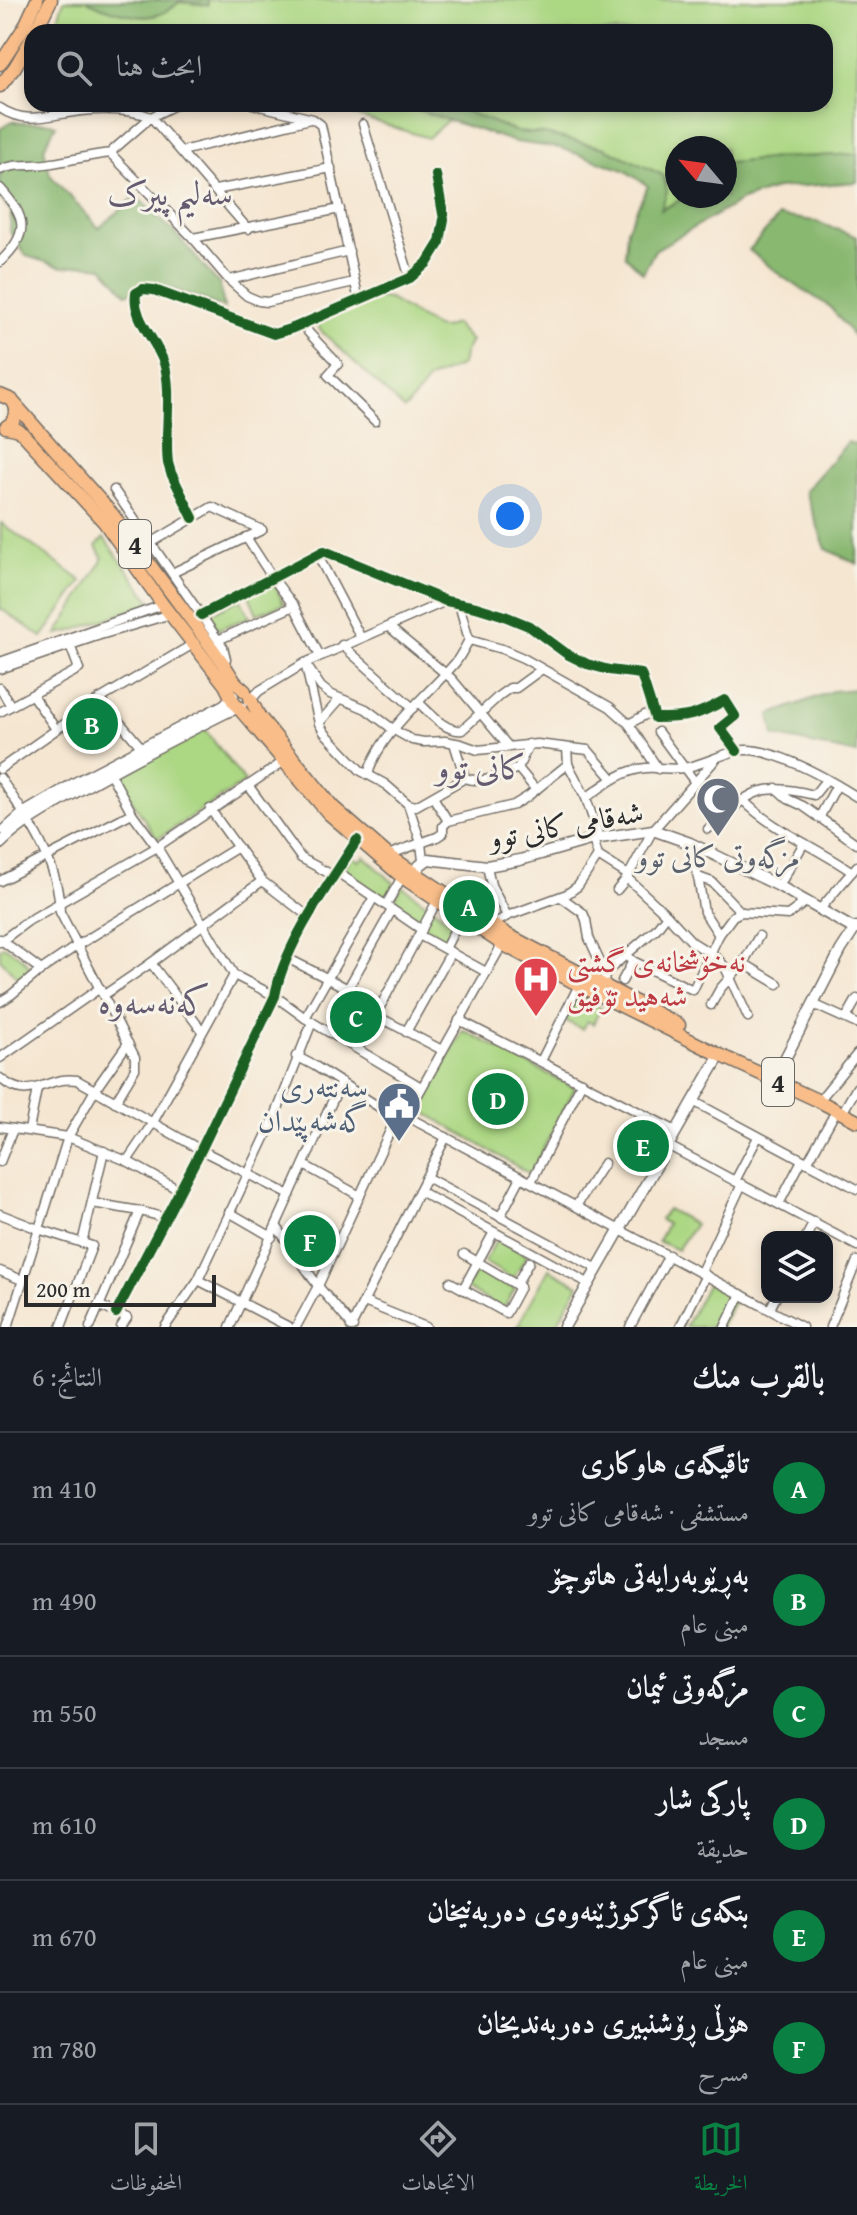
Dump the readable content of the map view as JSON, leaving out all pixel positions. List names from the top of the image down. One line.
{"streets":{"highway":["4"],"street":["شەقامی کانی توو"]},"districts":["سەلیم پیرک","کانی توو","کەنەسەوە"],"places":{"mosque":["مزگەوتی کانی توو"],"hospital":["نەخۆشخانەی گشتی شەهید تۆفیق"],"public building":["سەنتەری گەشەپێدان"]},"scale_bar":"200 m","north":"top left","page":{"search":"ابحث هنا","pins":["B","A","C","D","E","F"],"scale":"200 m","heading":["بالقرب منك","النتائج: 6"],"list":[{"mark":"A","name":"تاقیگەی هاوکاری","note":"مستشفى · شەقامی کانی توو","value":"410 m"},{"mark":"B","name":"بەڕێوبەرایەتی هاتوچۆ","note":"مبنى عام","value":"490 m"},{"mark":"C","name":"مزگەوتی ئیمان","note":"مسجد","value":"550 m"},{"mark":"D","name":"پاركى شار","note":"حديقة","value":"610 m"},{"mark":"E","name":"بنکەی ئاگرکوژێنەوەی دەربەنیخان","note":"مبنى عام","value":"670 m"},{"mark":"F","name":"هۆڵی ڕۆشنبیری دەربەندیخان","note":"مسرح","value":"780 m"}],"nav":["الخريطة","الاتجاهات","المحفوظات"]}}
